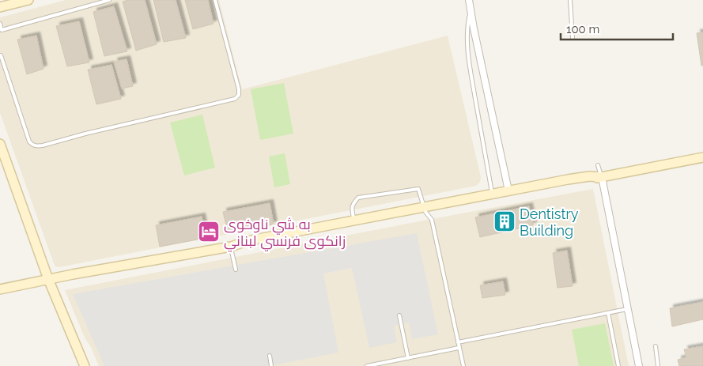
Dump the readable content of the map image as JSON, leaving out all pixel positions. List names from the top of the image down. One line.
{"places":{"building":["Dentistry Building"],"hotel":["به شي ناوخوى زانكوى فرنسي لبناني"]},"scale_bar":"100 m"}
